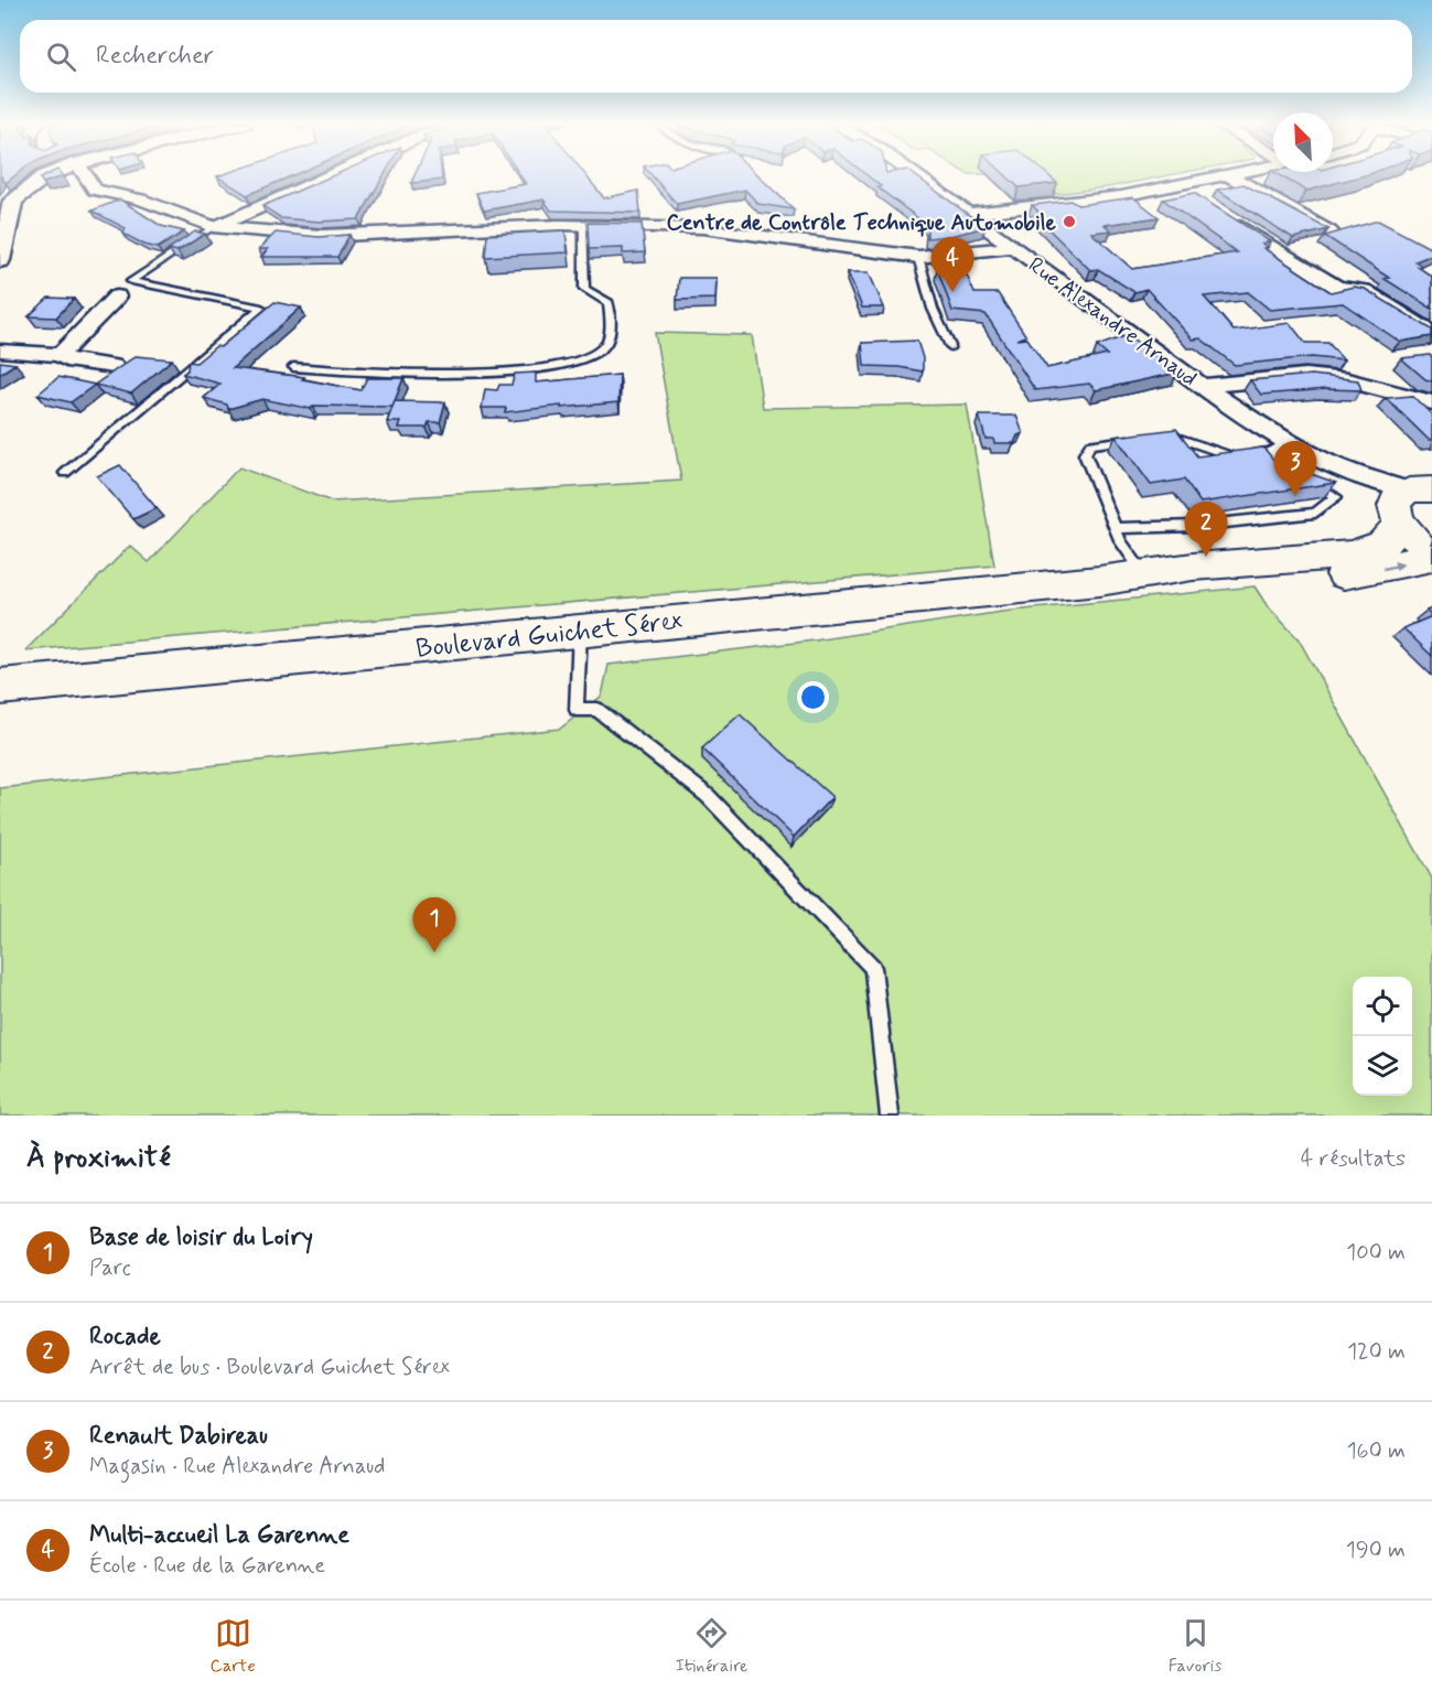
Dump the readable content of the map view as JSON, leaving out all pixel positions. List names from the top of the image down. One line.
{"streets":{"main road":["Boulevard Guichet Sérex"],"street":["Rue Alexandre Arnaud"]},"crossings":[["Rue Alexandre Arnaud","Boulevard Guichet Sérex"]],"places":["Centre de Contrôle Technique Automobile"],"north":"top left","page":{"search":"Rechercher","pins":["4","3","2","1"],"heading":["À proximité","4 résultats"],"list":[{"mark":"1","name":"Base de loisir du Loiry","note":"Parc","value":"100 m"},{"mark":"2","name":"Rocade","note":"Arrêt de bus · Boulevard Guichet Sérex","value":"120 m"},{"mark":"3","name":"Renault Dabireau","note":"Magasin · Rue Alexandre Arnaud","value":"160 m"},{"mark":"4","name":"Multi-accueil La Garenne","note":"École · Rue de la Garenne","value":"190 m"}],"nav":["Carte","Itinéraire","Favoris"]}}
